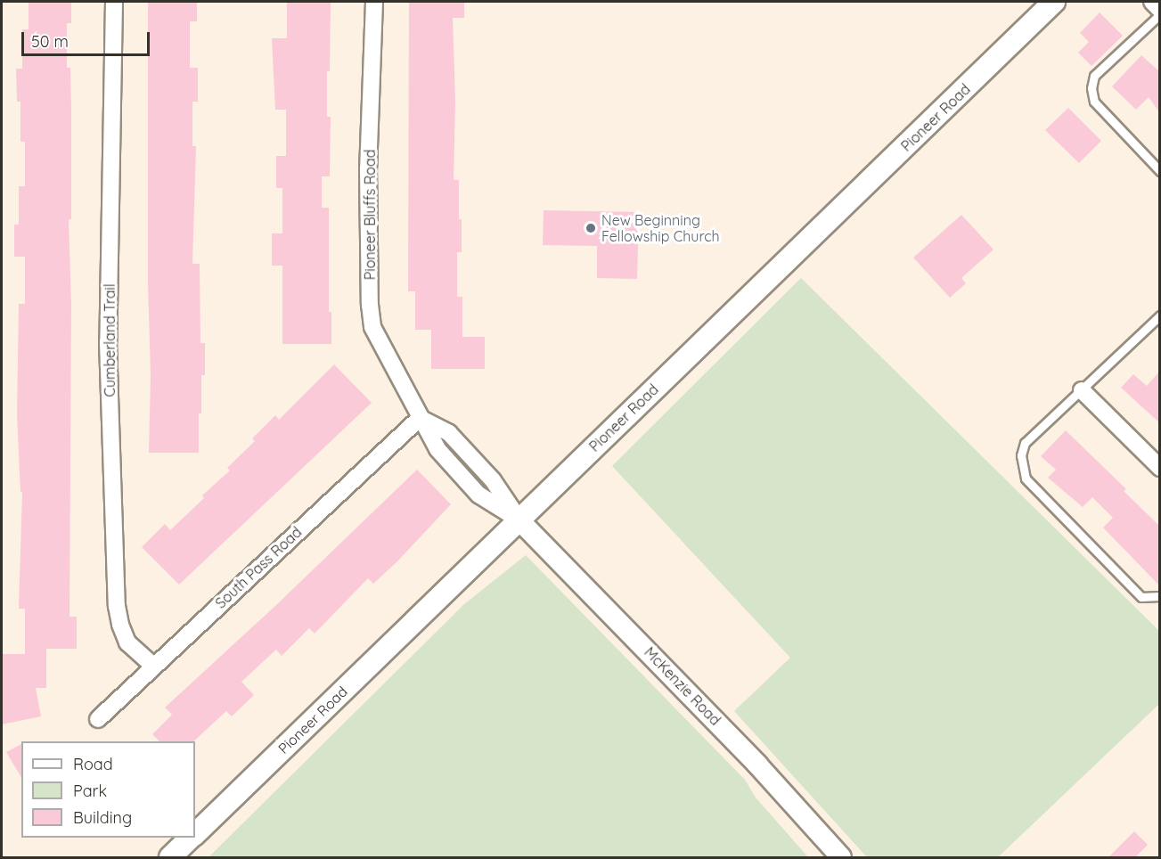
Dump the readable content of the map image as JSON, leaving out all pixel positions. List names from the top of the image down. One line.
{"streets":{"main road":["Pioneer Road"],"street":["Pioneer Bluffs Road","Cumberland Trail","South Pass Road","McKenzie Road"]},"crossings":[["Pioneer Road","Pioneer Bluffs Road"],["Pioneer Road","McKenzie Road"],["Pioneer Bluffs Road","South Pass Road"],["Pioneer Bluffs Road","McKenzie Road"],["Cumberland Trail","South Pass Road"]],"places":["New Beginning Fellowship Church"],"legend":["Road","Park","Building"],"scale_bar":"50 m"}
